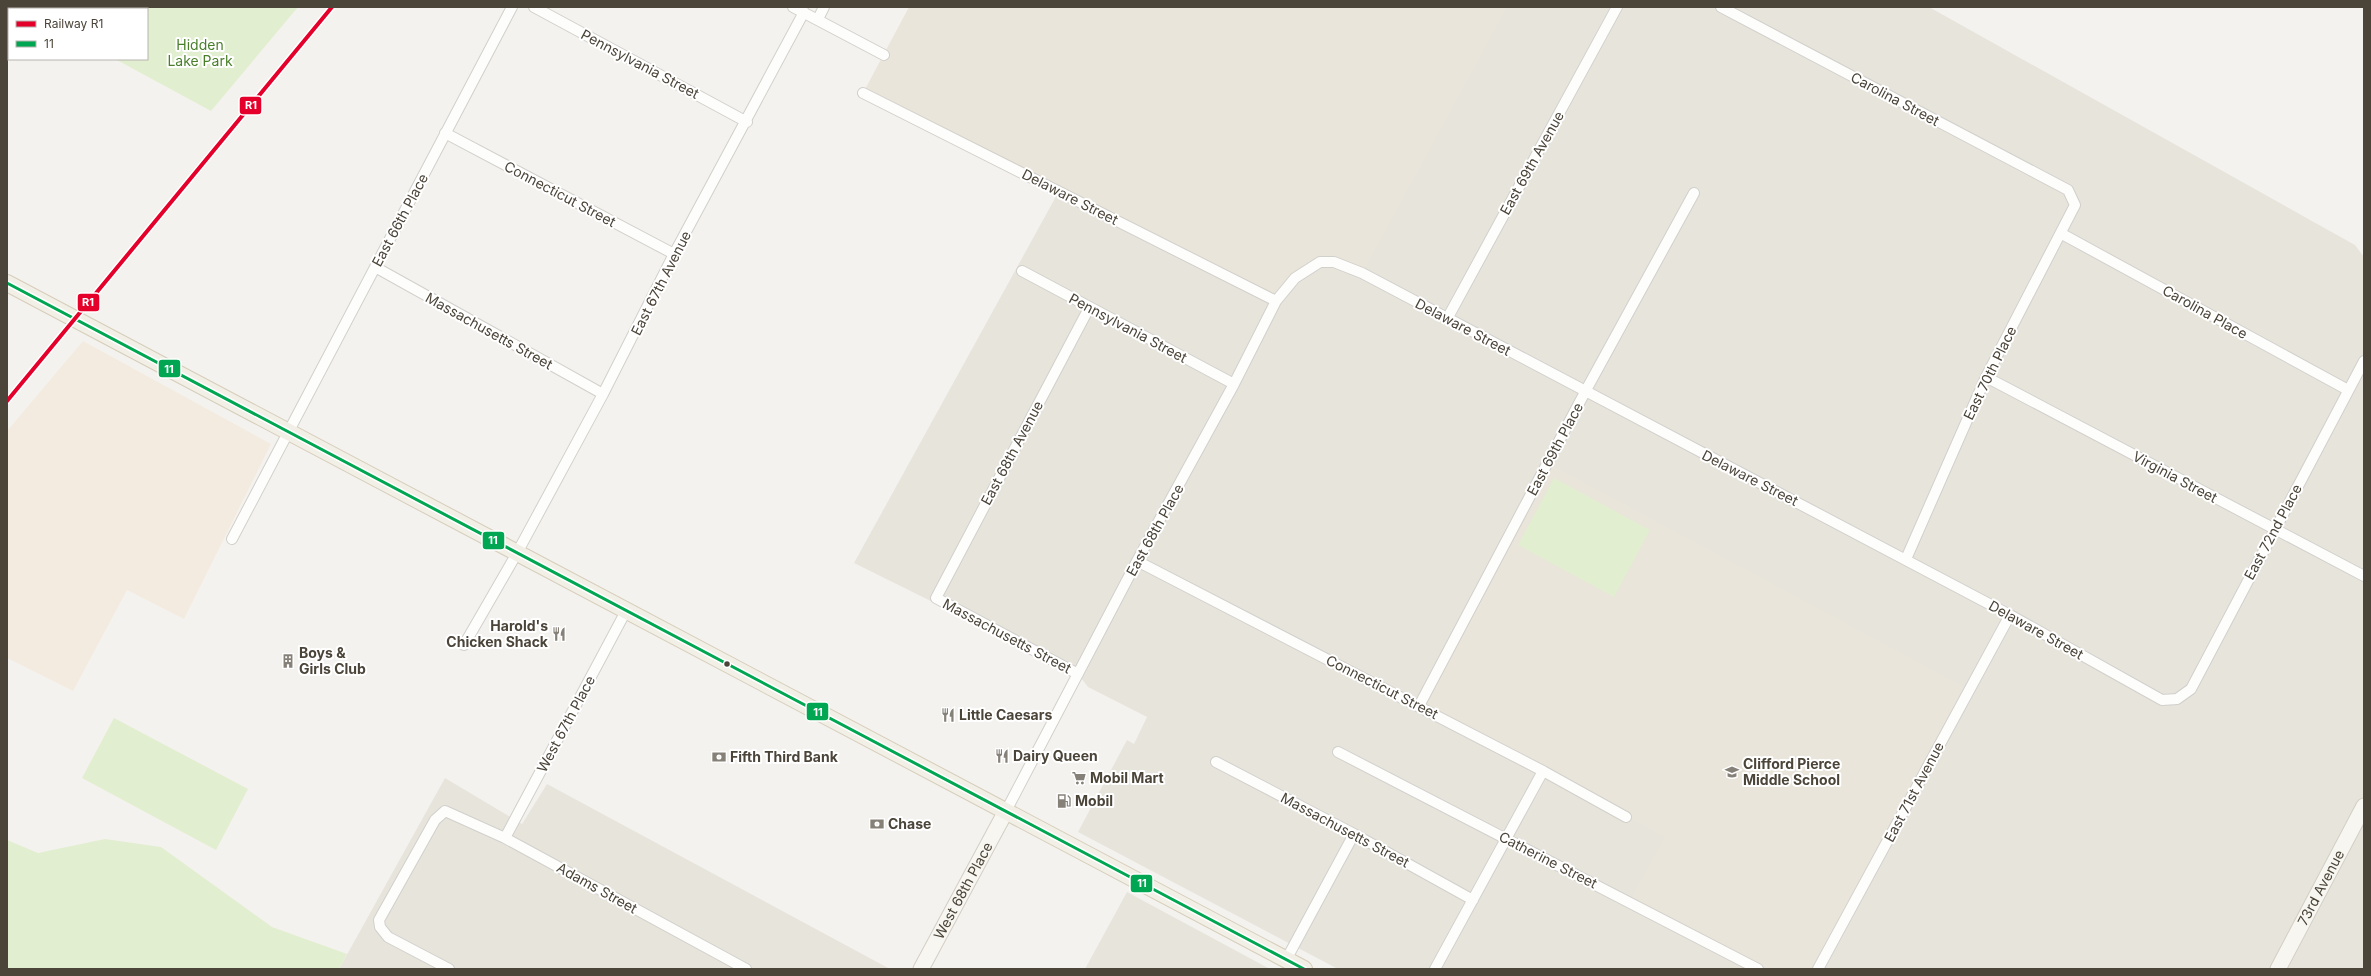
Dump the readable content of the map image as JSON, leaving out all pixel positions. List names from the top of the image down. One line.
{"streets":{"main road":["73rd Avenue","West 68th Place"],"street":["Pennsylvania Street","Carolina Street","East 69th Avenue","Connecticut Street","Delaware Street","East 66th Place","East 67th Avenue","Carolina Place","Massachusetts Street","East 70th Place","East 69th Place","East 68th Avenue","Virginia Street","East 68th Place","East 72nd Place","West 67th Place","East 71st Avenue","Catherine Street","Adams Street"]},"crossings":[["Pennsylvania Street","East 67th Avenue"],["Pennsylvania Street","East 68th Avenue"],["Pennsylvania Street","East 68th Place"],["Carolina Street","East 70th Place"],["East 69th Avenue","Delaware Street"],["Connecticut Street","East 66th Place"],["Connecticut Street","East 67th Avenue"],["Connecticut Street","East 69th Place"],["Connecticut Street","East 68th Place"],["Delaware Street","East 70th Place"],["Delaware Street","East 69th Place"],["Delaware Street","East 68th Place"],["Delaware Street","East 72nd Place"],["Delaware Street","East 71st Avenue"],["East 66th Place","Massachusetts Street"],["East 67th Avenue","Massachusetts Street"],["Carolina Place","East 70th Place"],["Carolina Place","East 72nd Place"],["Massachusetts Street","East 68th Avenue"],["Massachusetts Street","East 68th Place"],["East 70th Place","Virginia Street"],["Virginia Street","East 72nd Place"],["East 68th Place","West 68th Place"],["West 67th Place","Adams Street"]],"parks":["Hidden Lake Park"],"places":{"restaurant":["Harold's Chicken Shack","Little Caesars","Dairy Queen"],"building":["Boys & Girls Club"],"bank":["Fifth Third Bank","Chase"],"school or university":["Clifford Pierce Middle School"],"supermarket":["Mobil Mart"],"fuel station":["Mobil"]},"lines":["rail line R1","transit line 11"],"legend":["Railway R1","11"]}
